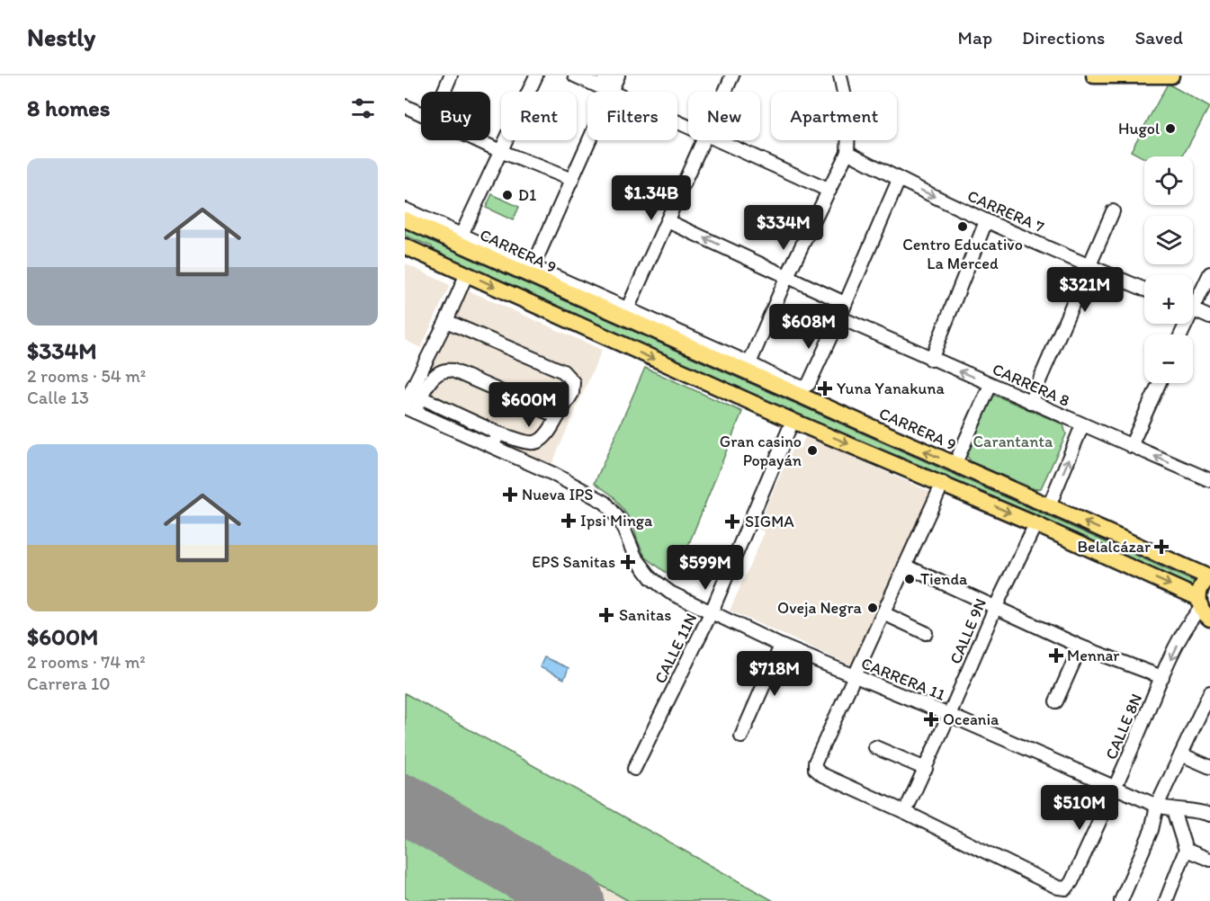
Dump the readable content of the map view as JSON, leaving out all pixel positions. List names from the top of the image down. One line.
{"streets":{"main road":["CARRERA 9"],"street":["CARRERA 7","CARRERA 8","CALLE 9N","CALLE 11N","CARRERA 11","CALLE 8N"]},"crossings":[["CALLE 9N","CARRERA 11"],["CALLE 9N","CALLE 8N"],["CALLE 11N","CARRERA 11"],["CARRERA 11","CALLE 8N"]],"one_way":["CARRERA 8"],"parks":["Carantanta"],"places":{"other":["Hugol","D1","Centro Educativo La Merced","Gran casino Popayán","Tienda","Oveja Negra"],"health":["Yuna Yanakuna","Nueva IPS","Ipsi Minga","SIGMA","Belalcázar","EPS Sanitas","Sanitas","Mennar","Oceania"]},"page":{"header":"Nestly","nav":["Map","Directions","Saved"],"heading":"8 homes","chip":["Buy","Rent","Filters","New","Apartment"],"list":[{"name":"$334M","note":"2 rooms · 54 m² · Calle 13"},{"name":"$600M","note":"2 rooms · 74 m² · Carrera 10"}],"map_buttons":["+","−"],"price":["$1.34B","$334M","$321M","$608M","$600M","$599M","$718M","$510M"]}}
